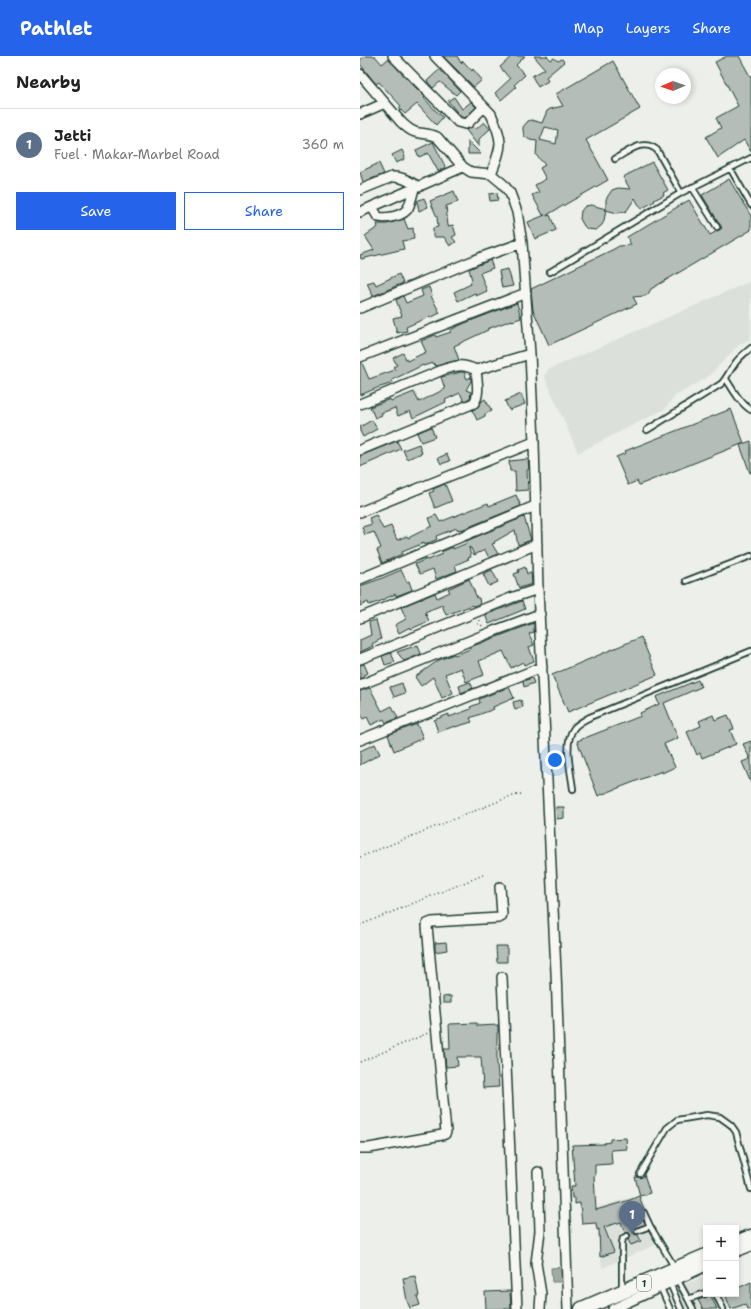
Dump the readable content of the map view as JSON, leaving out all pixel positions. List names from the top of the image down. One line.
{"streets":{"main road":["1"]},"north":"left","page":{"header":"Pathlet","nav":["Map","Layers","Share"],"heading":"Nearby","list":[{"mark":"1","name":"Jetti","note":"Fuel · Makar-Marbel Road","value":"360 m"}],"buttons":["Save","Share"],"pins":"1","map_buttons":["+","−"]}}
